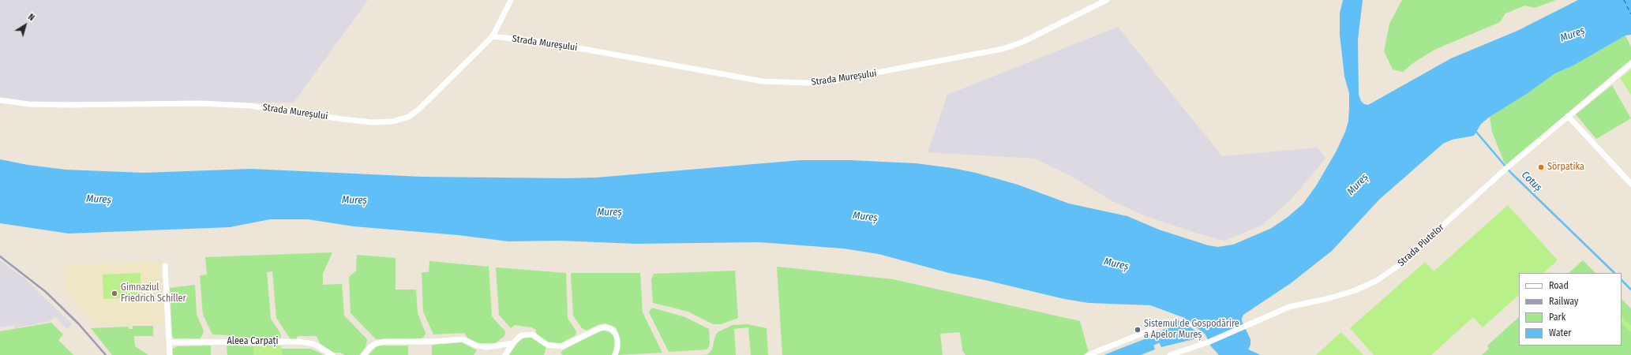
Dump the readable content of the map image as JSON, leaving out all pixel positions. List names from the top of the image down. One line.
{"streets":{"street":["Strada Mureșului","Strada Plutelor","Aleea Carpați"]},"water":["Mureș","Cotuș"],"places":["Sörpatika","Gimnaziul Friedrich Schiller","Sistemul de Gospodărire a Apelor Mureș"],"legend":["Road","Railway","Park","Water"],"north":"top right"}
